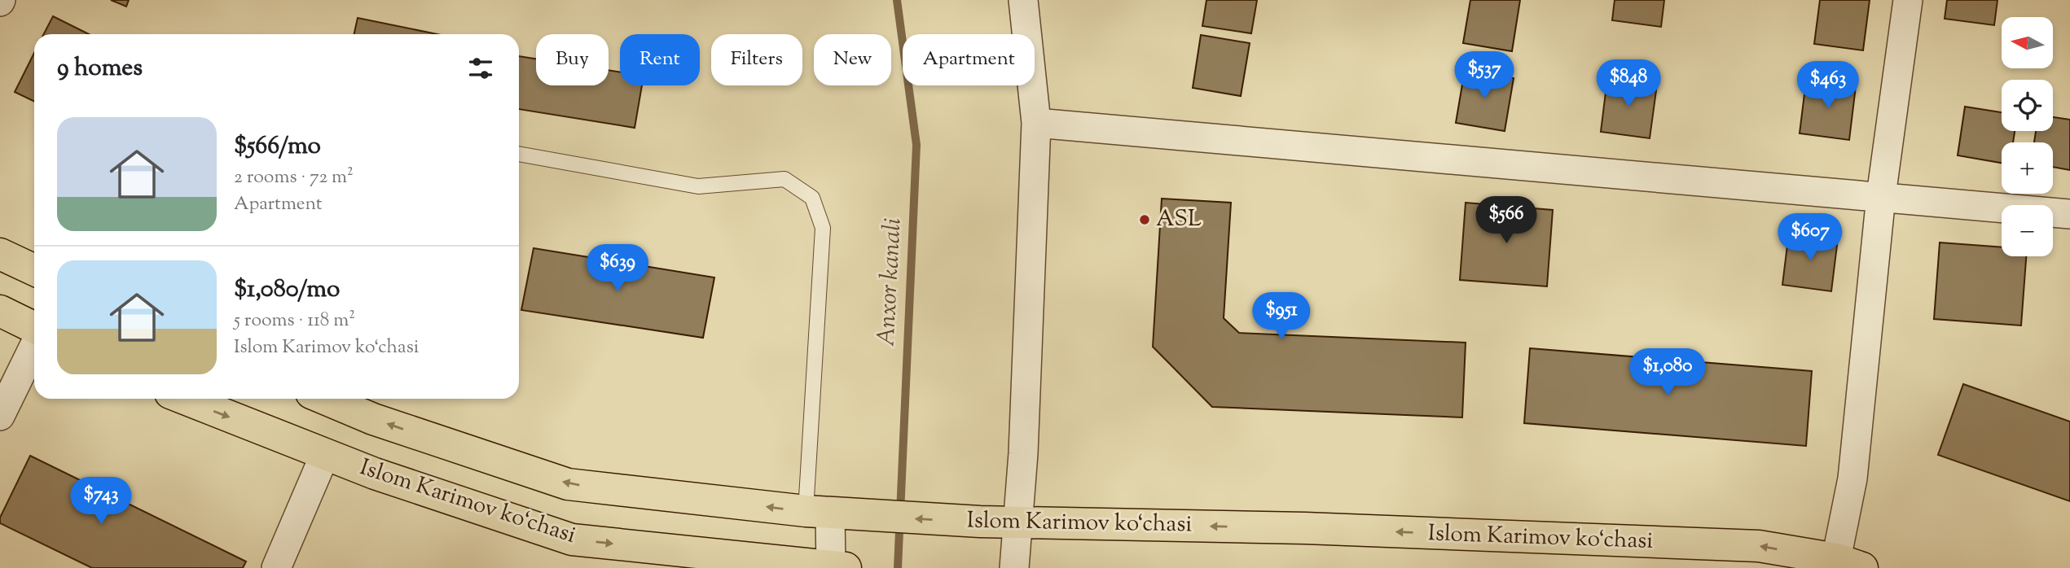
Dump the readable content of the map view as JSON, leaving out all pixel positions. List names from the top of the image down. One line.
{"streets":{"main road":["Islom Karimov ko‘chasi"]},"water":["Anxor kanali"],"places":["ASL"],"north":"left","page":{"map_buttons":["+","−"],"chip":["Buy","Rent","Filters","New","Apartment"],"heading":"9 homes","price":["$537","$848","$463","$566","$607","$639","$951","$1,080","$743"],"list":[{"name":"$566/mo","note":"2 rooms · 72 m² · Apartment"},{"name":"$1,080/mo","note":"5 rooms · 118 m² · Islom Karimov ko‘chasi"}]}}
